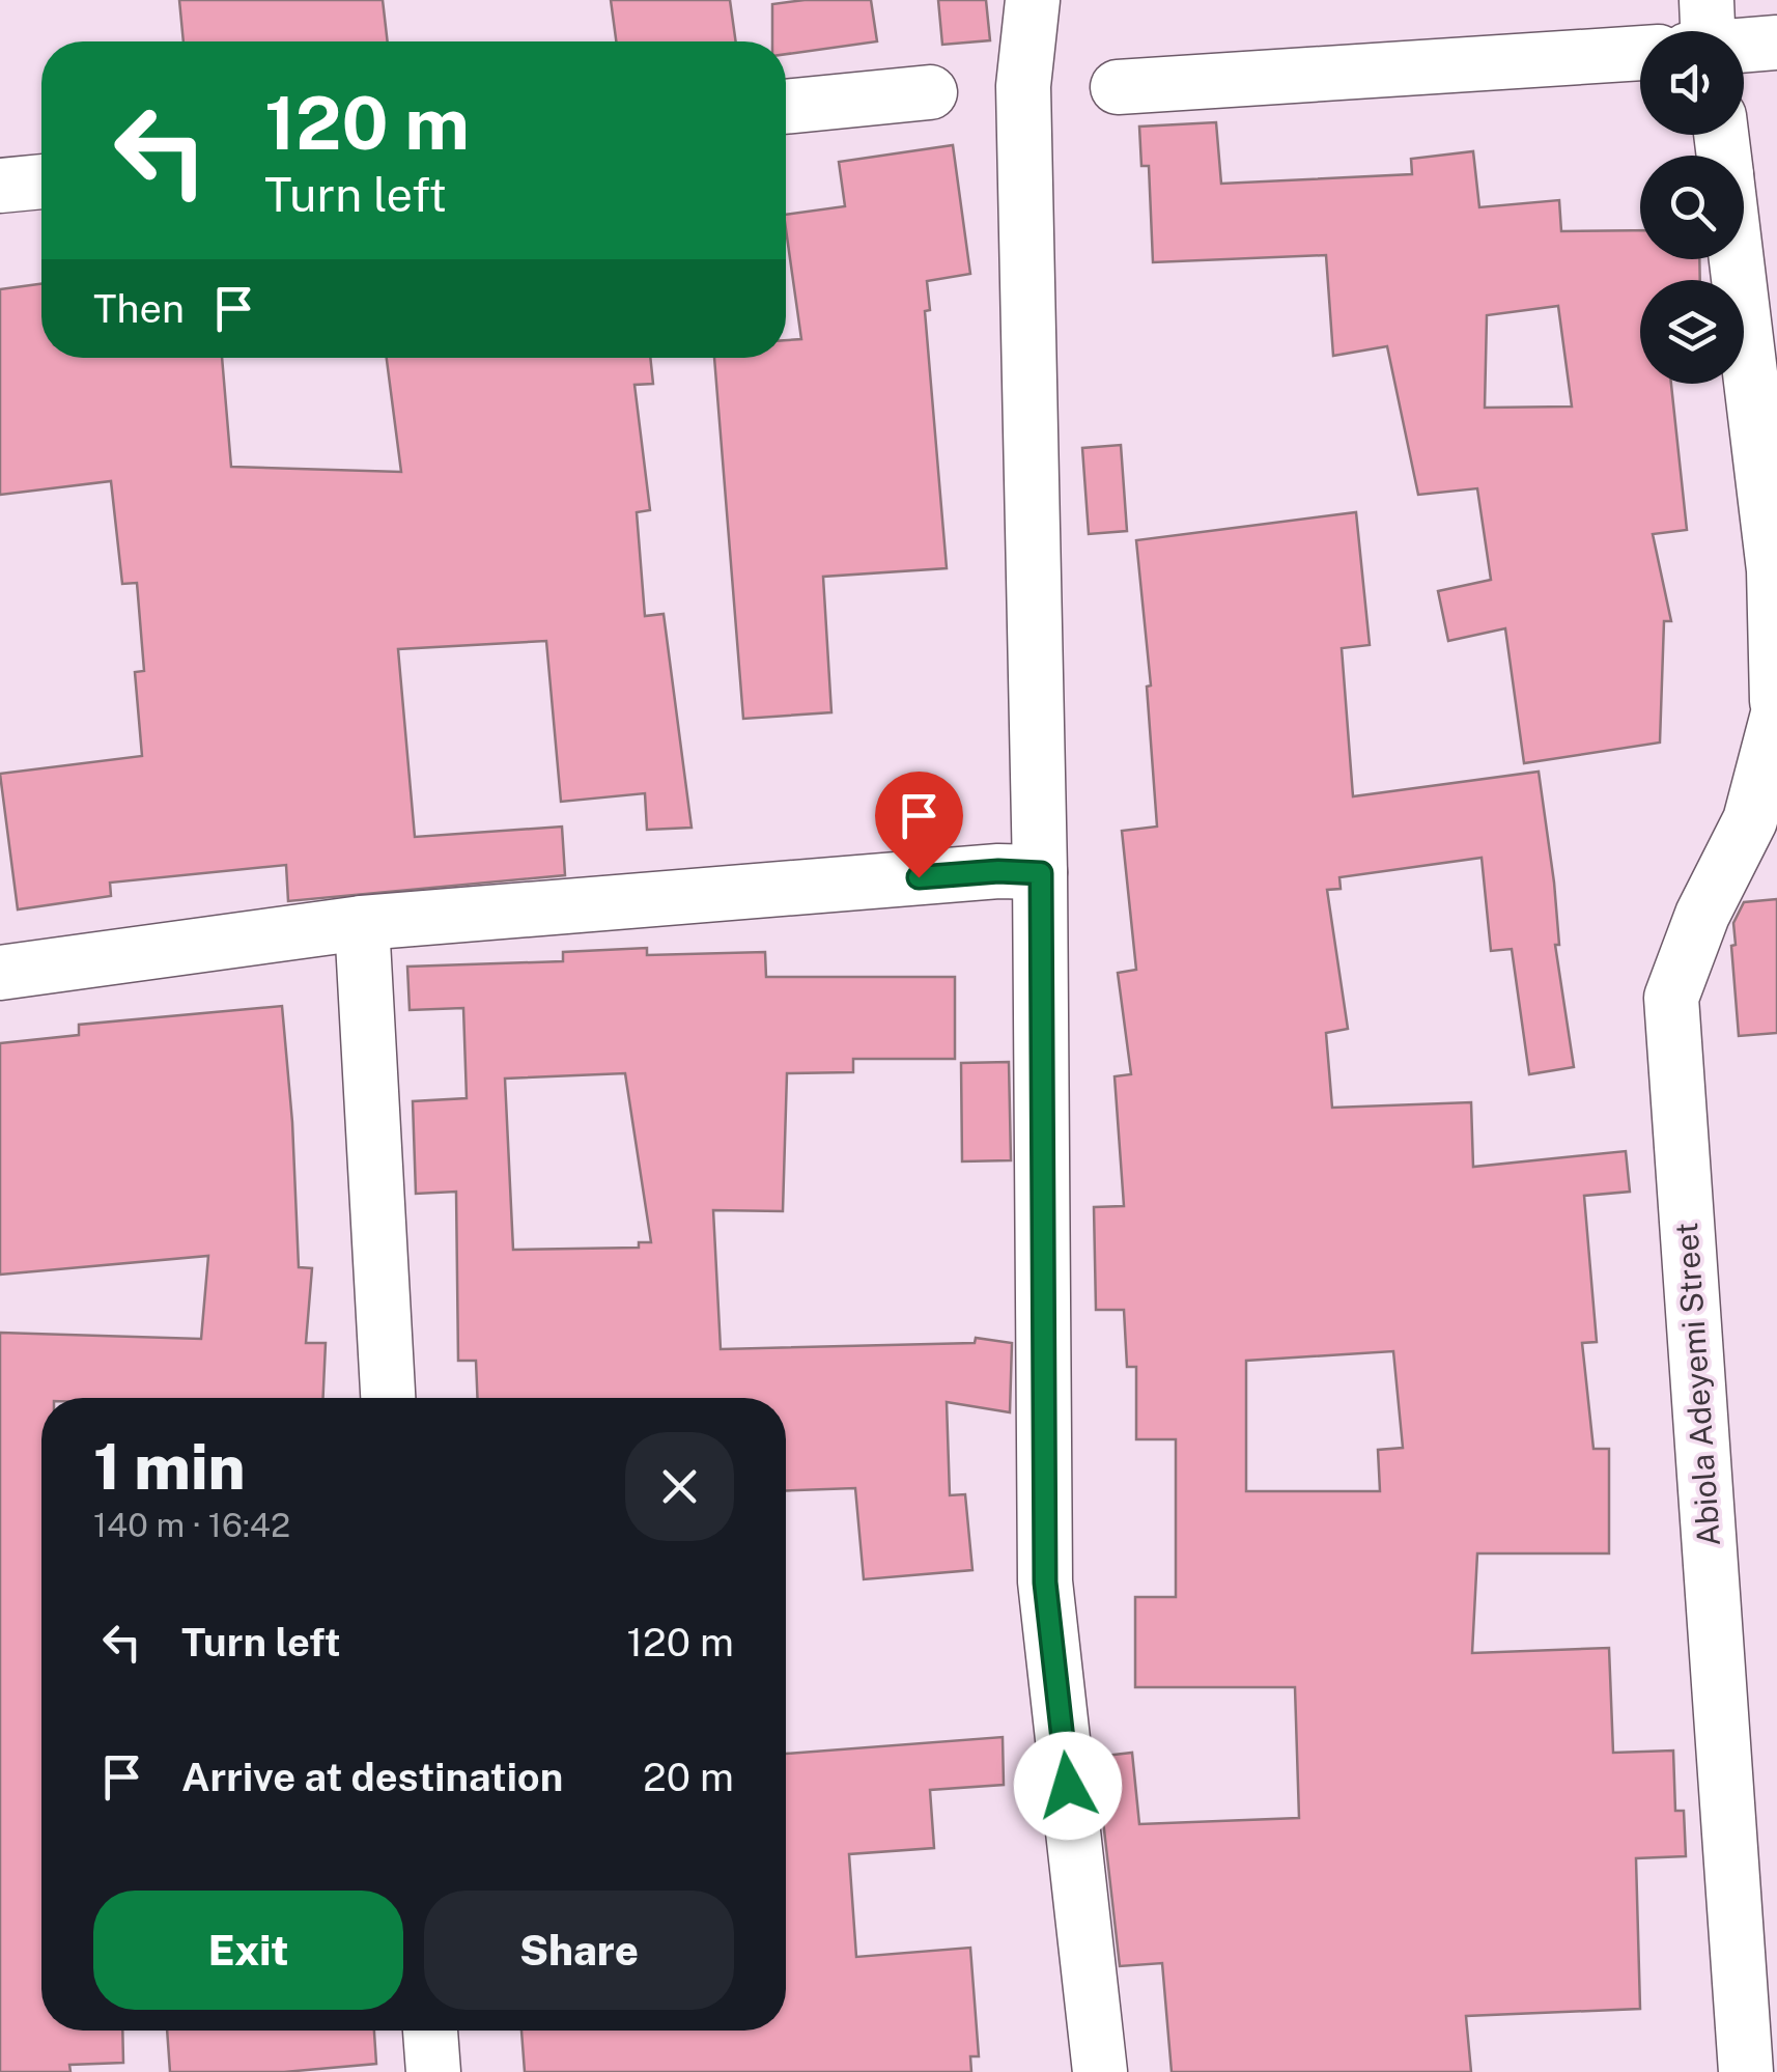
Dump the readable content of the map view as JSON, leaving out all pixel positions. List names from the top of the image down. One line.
{"streets":{"street":["Abiola Adeyemi Street"]},"page":{"turn":["120 m","Turn left"],"then":"Then","heading":["1 min","140 m · 16:42"],"list":[{"name":"Turn left","value":"120 m"},{"name":"Arrive at destination","value":"20 m"}],"buttons":["Exit","Share"]}}
